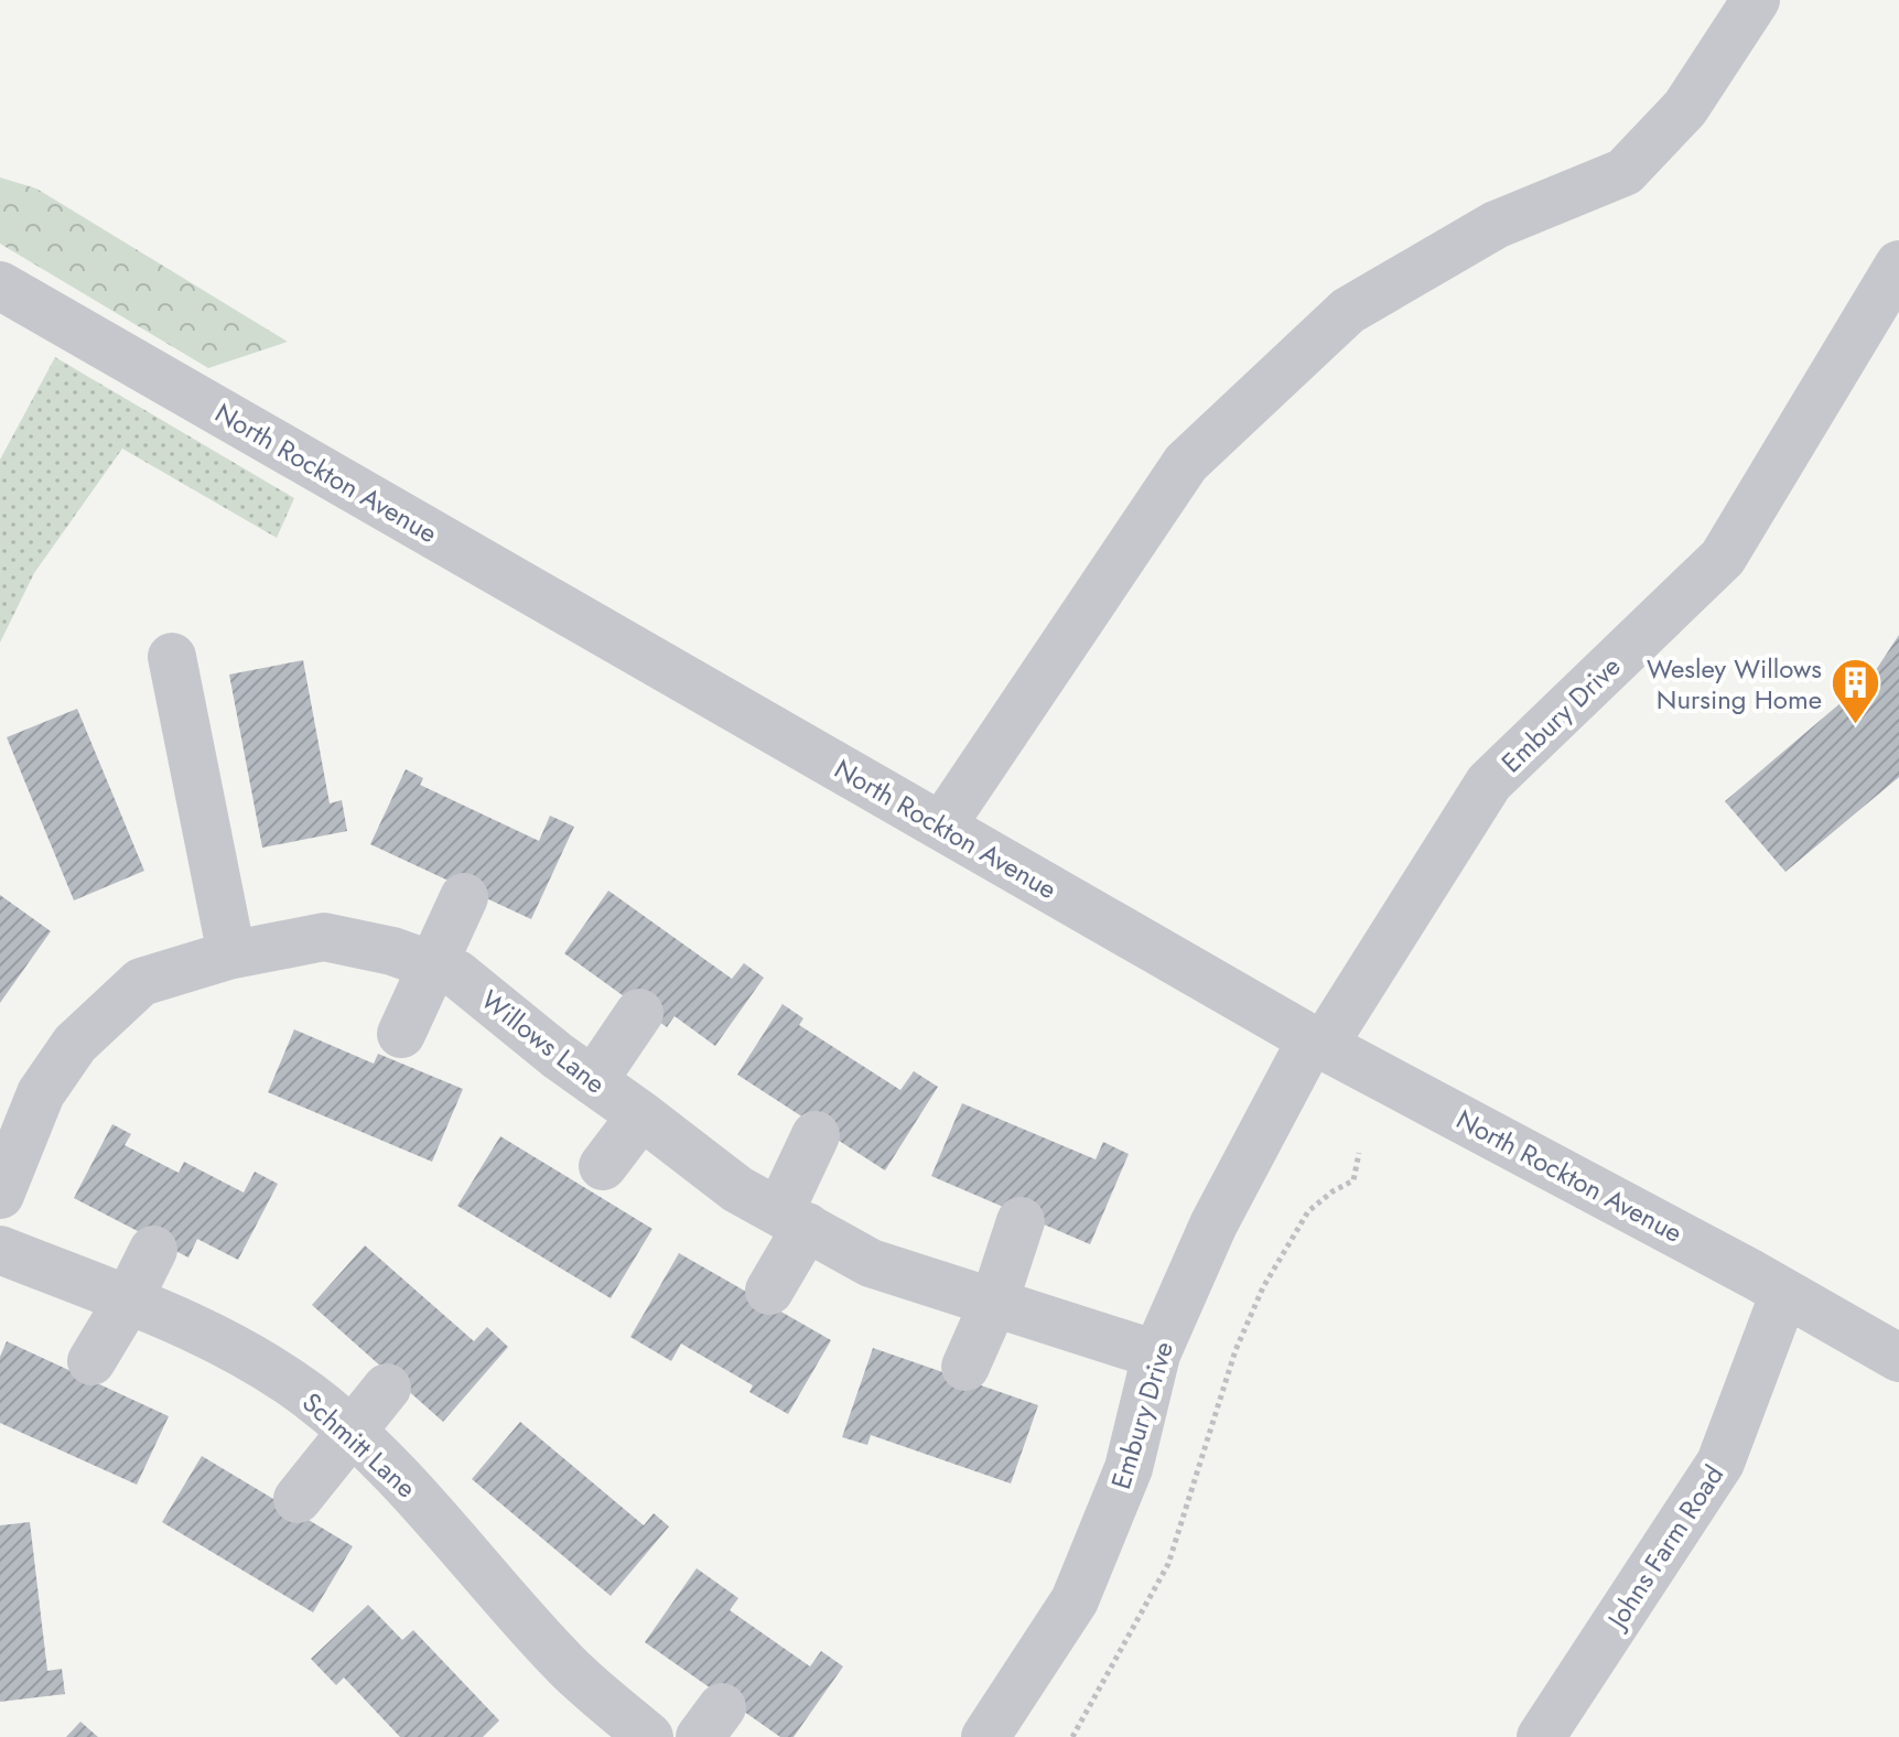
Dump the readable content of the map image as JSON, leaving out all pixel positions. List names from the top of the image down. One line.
{"streets":{"street":["North Rockton Avenue","Embury Drive","Willows Lane","Schmitt Lane","Johns Farm Road"]},"crossings":[["North Rockton Avenue","Embury Drive"],["North Rockton Avenue","Johns Farm Road"],["Embury Drive","Willows Lane"]],"places":{"building":["Wesley Willows Nursing Home"]}}
